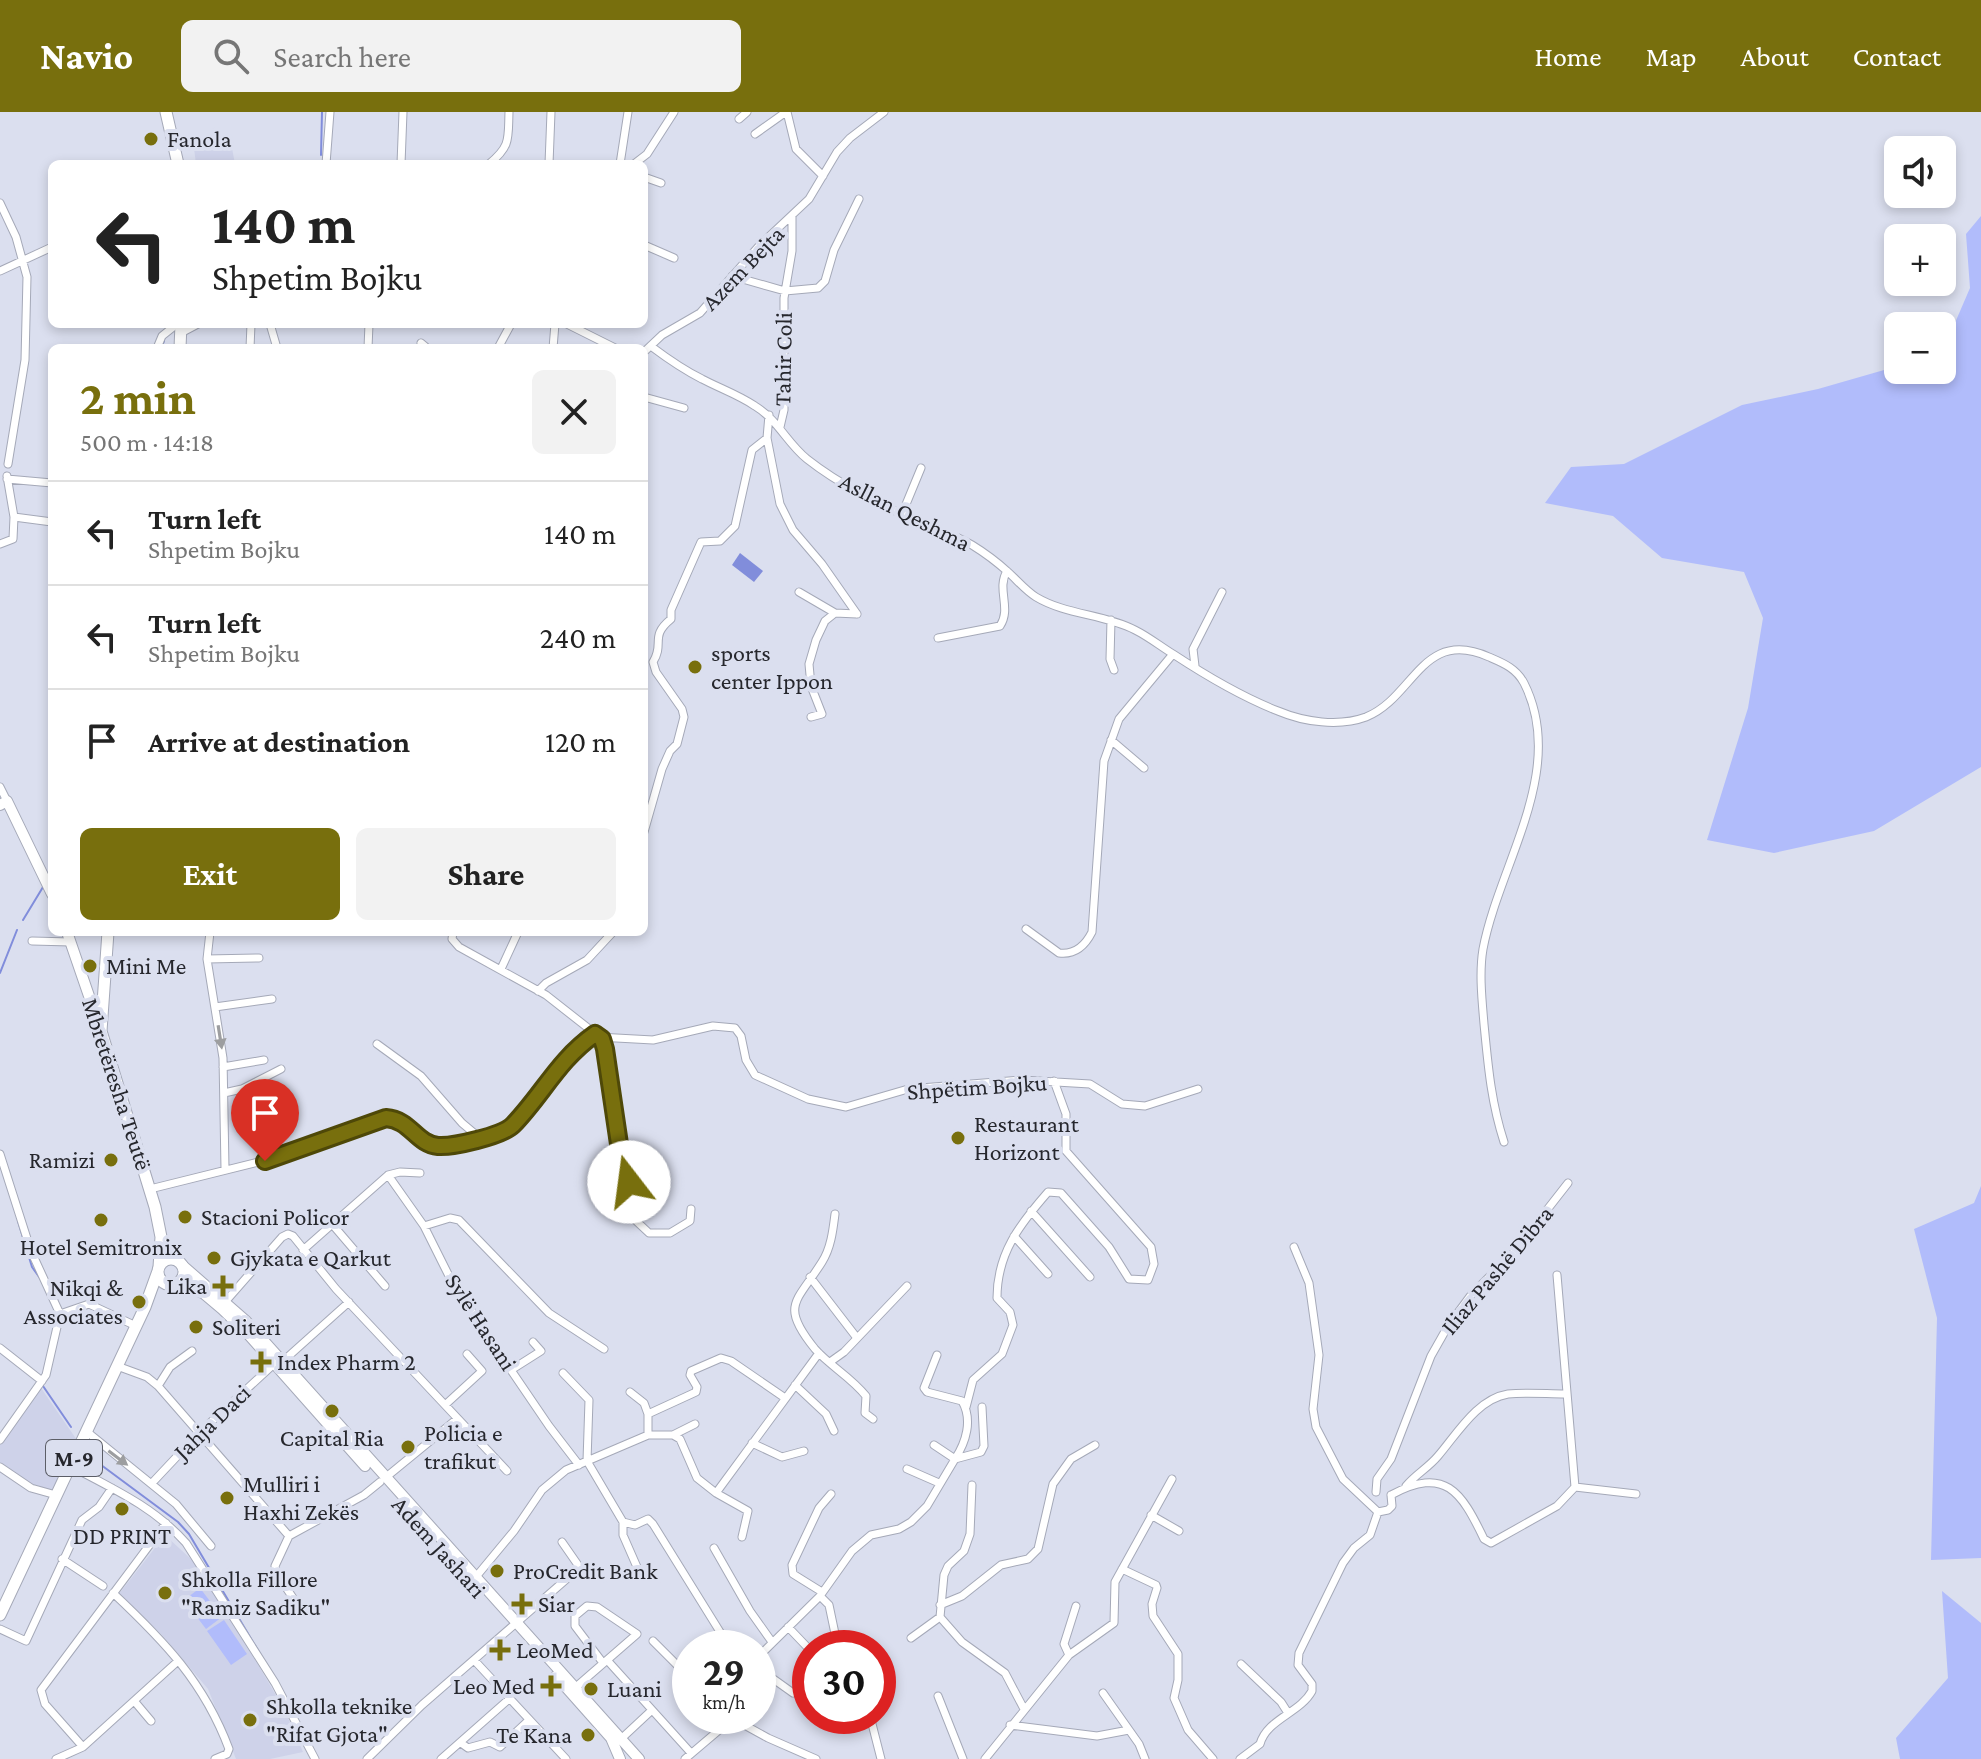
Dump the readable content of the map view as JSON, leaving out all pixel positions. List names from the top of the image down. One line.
{"streets":{"main road":["Mbretëresha Teutë","M-9","Adem Jashari"],"street":["Azem Bejta","Tahir Coli","Asllan Qeshma","Shpëtim Bojku","Iliaz Pashë Dibra","Sylë Hasani","Jahja Daci"]},"crossings":[["Azem Bejta","Tahir Coli"],["Azem Bejta","Asllan Qeshma"],["Tahir Coli","Asllan Qeshma"],["Mbretëresha Teutë","M-9"],["Mbretëresha Teutë","Adem Jashari"],["Jahja Daci","Adem Jashari"],["M-9","Adem Jashari"]],"places":{"other":["Fanola","sports center Ippon","Mini Me","Restaurant Horizont","Ramizi","Stacioni Policor","Hotel Semitronix","Gjykata e Qarkut","Nikqi & Associates","Soliteri","Capital Ria","Policia e trafikut","Mulliri i Haxhi Zekës","DD PRINT","ProCredit Bank","Shkolla Fillore \"Ramiz Sadiku\"","Luani","Shkolla teknike \"Rifat Gjota\"","Te Kana"],"health":["Lika","Index Pharm 2","Siar","LeoMed","Leo Med"]},"page":{"header":"Navio","search":"Search here","nav":["Home","Map","About","Contact"],"map_buttons":["+","−"],"turn":["140 m","Shpetim Bojku"],"heading":["2 min","500 m · 14:18"],"list":[{"name":"Turn left","note":"Shpetim Bojku","value":"140 m"},{"name":"Turn left","note":"Shpetim Bojku","value":"240 m"},{"name":"Arrive at destination","value":"120 m"}],"buttons":["Exit","Share"],"speed":"29 km/h","limit":"30"}}
